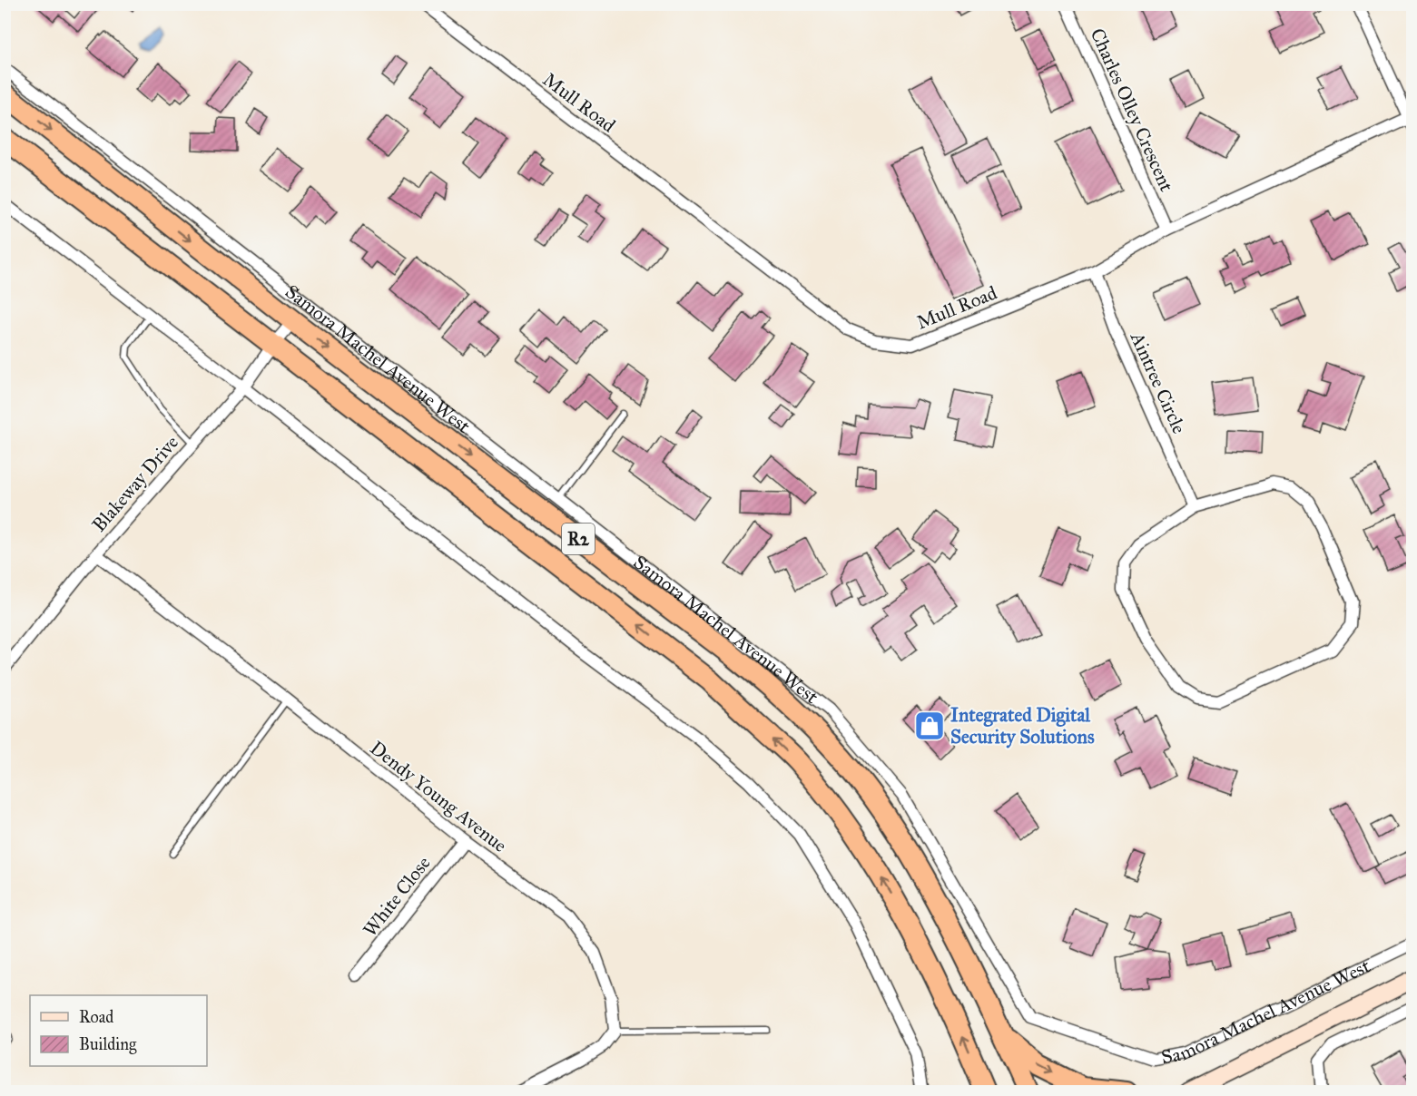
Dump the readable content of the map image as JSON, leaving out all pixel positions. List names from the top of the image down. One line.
{"streets":{"highway":["Samora Machel Avenue West","R2"],"street":["Mull Road","Charles Olley Crescent","Aintree Circle","Blakeway Drive","Dendy Young Avenue","White Close"]},"crossings":[["Mull Road","Charles Olley Crescent"],["Mull Road","Aintree Circle"],["Samora Machel Avenue West","Blakeway Drive"],["Blakeway Drive","R2"],["Blakeway Drive","Dendy Young Avenue"],["Dendy Young Avenue","White Close"]],"places":{"shop":["Integrated Digital Security Solutions"]},"legend":["Road","Building"]}
